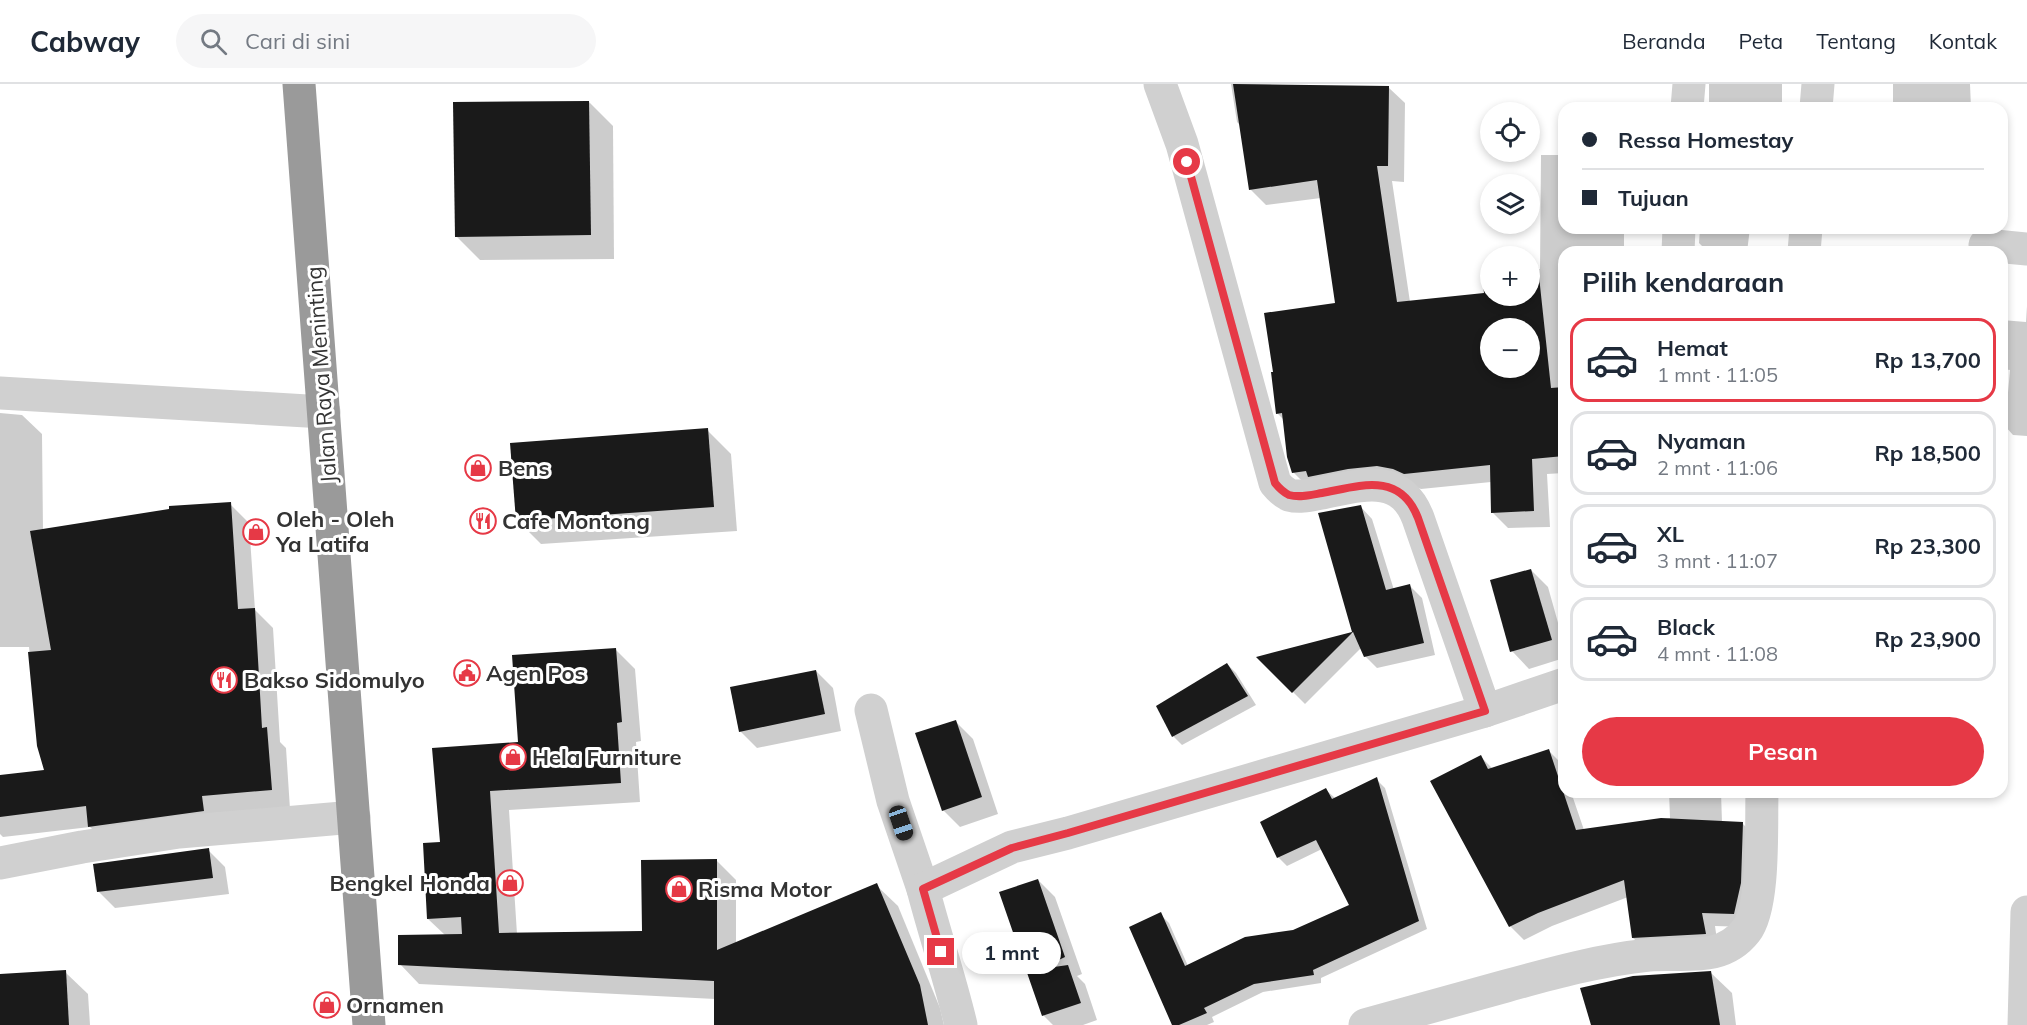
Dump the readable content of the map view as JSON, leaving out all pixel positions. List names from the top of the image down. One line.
{"streets":{"highway":["Jalan Raya Meninting"]},"places":{"shop":["Bens","Oleh - Oleh Ya Latifa","Hela Furniture","Bengkel Honda","Risma Motor","Ornamen"],"restaurant":["Cafe Montong","Bakso Sidomulyo"],"public building":["Agen Pos"]},"page":{"header":"Cabway","search":"Cari di sini","nav":["Beranda","Peta","Tentang","Kontak"],"map_buttons":["+","−"],"banner":["Ressa Homestay","Tujuan"],"heading":"Pilih kendaraan","list":[{"name":"Hemat","note":"1 mnt · 11:05","value":"Rp 13,700"},{"name":"Nyaman","note":"2 mnt · 11:06","value":"Rp 18,500"},{"name":"XL","note":"3 mnt · 11:07","value":"Rp 23,300"},{"name":"Black","note":"4 mnt · 11:08","value":"Rp 23,900"}],"buttons":"Pesan","bubble":"1 mnt"}}
